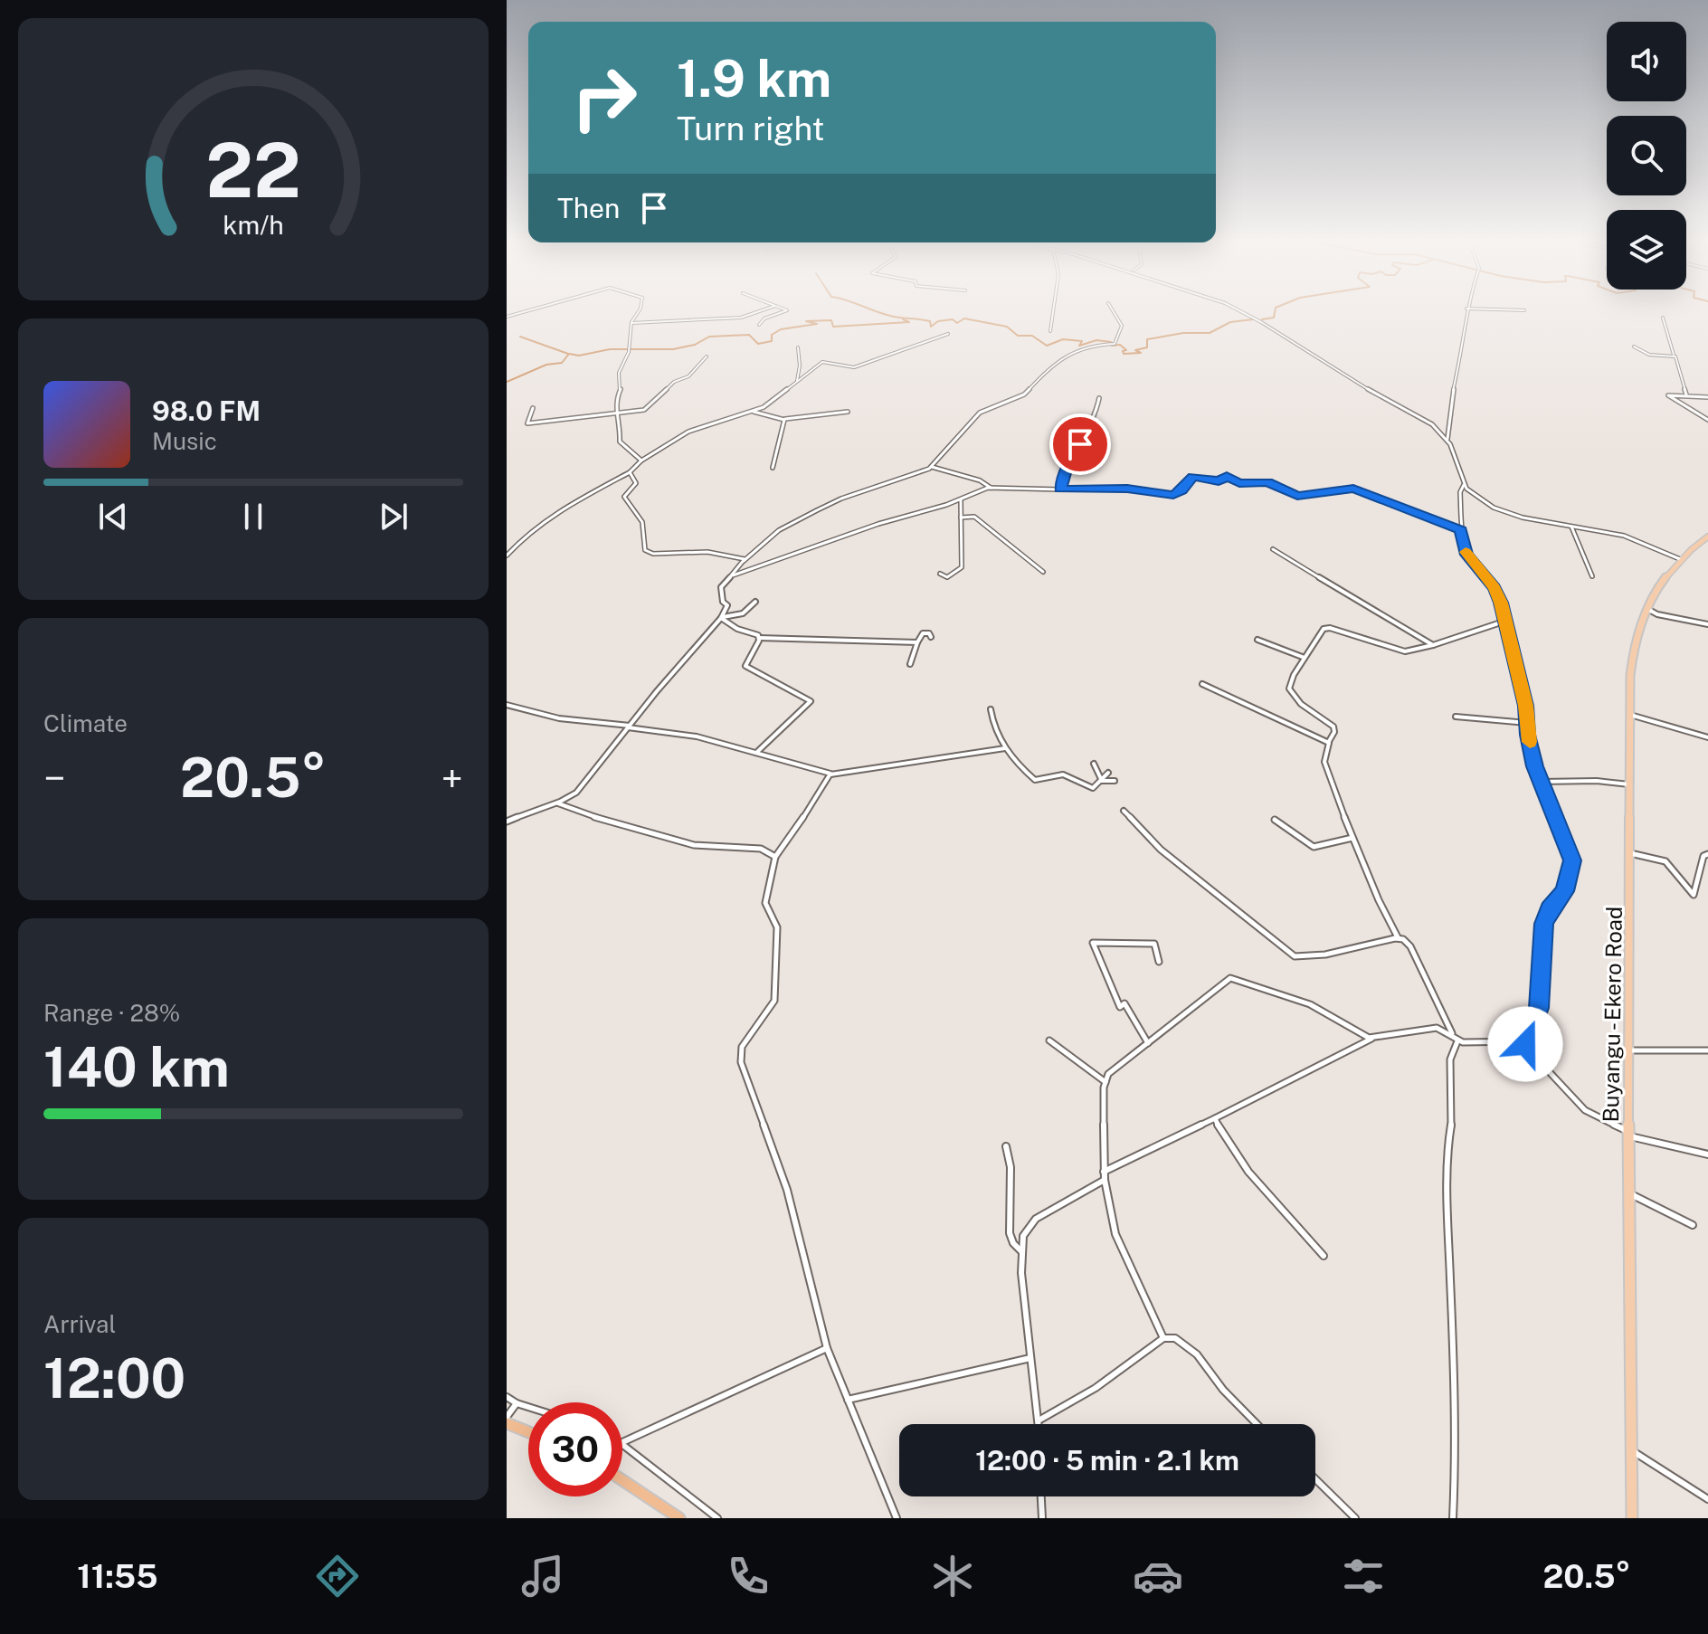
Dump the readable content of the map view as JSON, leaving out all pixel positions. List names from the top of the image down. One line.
{"streets":{"main road":["Buyangu - Ekero Road"]},"page":{"turn":["1.9 km","Turn right"],"then":"Then","song":["98.0 FM","Music"],"tile":["Climate",["Range · 28%","140 km"],["Arrival","12:00"]],"heat":["−","20.5°","+"],"limit":"30","trip":"12:00 · 5 min · 2.1 km","tabs":["11:55","20.5°"],"gauge":["22","km/h"]}}
